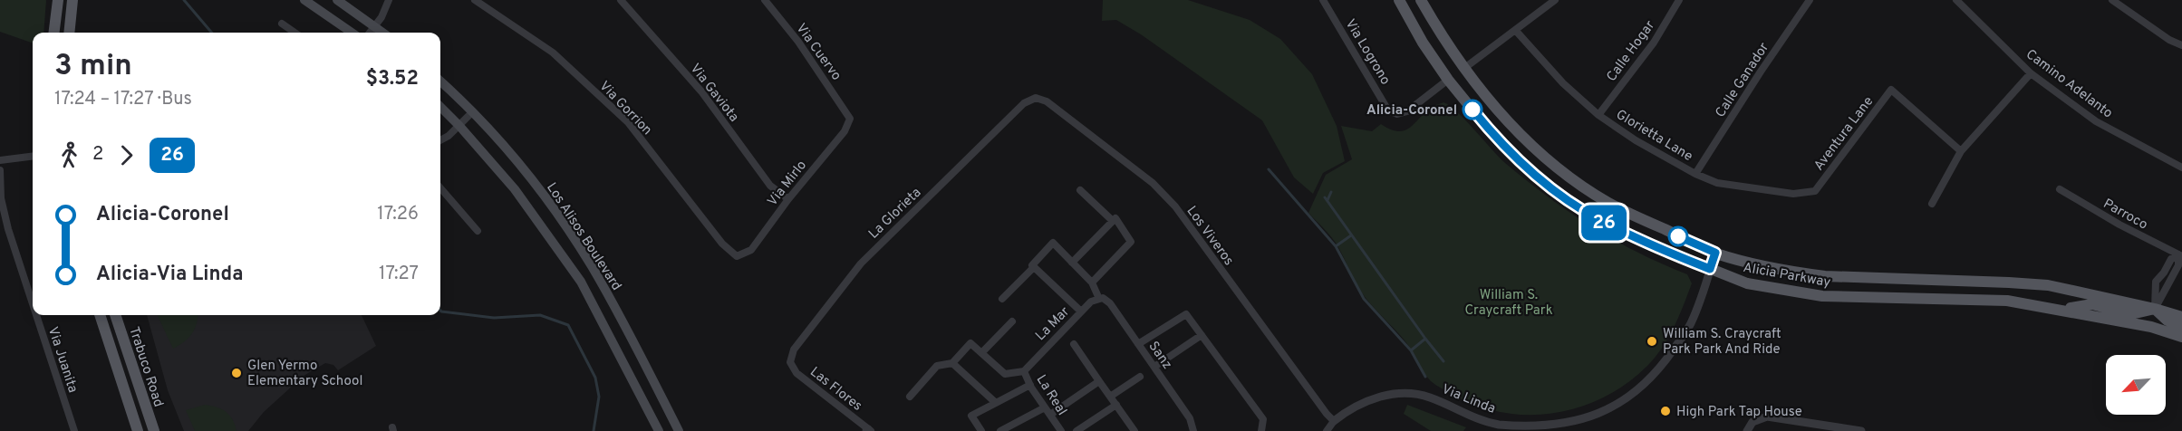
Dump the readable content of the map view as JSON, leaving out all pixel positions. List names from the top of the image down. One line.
{"streets":{"main road":["Los Alisos Boulevard","Alicia Parkway","Trabuco Road"],"street":["Calle Hogar","Via Cuervo","Via Logrono","Calle Ganador","Camino Adelanto","Via Gaviota","Via Gorrion","Aventura Lane","Glorietta Lane","Via Mirlo","La Glorieta","Parroco","Los Viveros","La Mar","Sanz","Via Juanita","Las Flores","La Real","Via Linda"]},"crossings":[["Calle Hogar","Glorietta Lane"],["Via Cuervo","Via Mirlo"],["Via Logrono","Alicia Parkway"],["Calle Ganador","Glorietta Lane"],["Via Gaviota","Via Mirlo"],["Via Gorrion","Via Mirlo"],["Aventura Lane","Glorietta Lane"],["La Glorieta","Los Viveros"],["La Glorieta","Las Flores"],["Los Viveros","Via Linda"],["Alicia Parkway","Via Linda"],["La Mar","Sanz"],["La Mar","La Real"]],"parks":["William S. Craycraft Park"],"places":["Alicia-Coronel","William S. Craycraft Park Park And Ride","Glen Yermo Elementary School","High Park Tap House"],"lines":["bus line 26"],"north":"bottom left","page":{"on_map":"26","heading":["3 min","17:24 – 17:27 · Bus","$3.52"],"legs":["2","26"],"list":[{"name":"Alicia-Coronel","value":"17:26"},{"name":"Alicia-Via Linda","value":"17:27"}]}}
